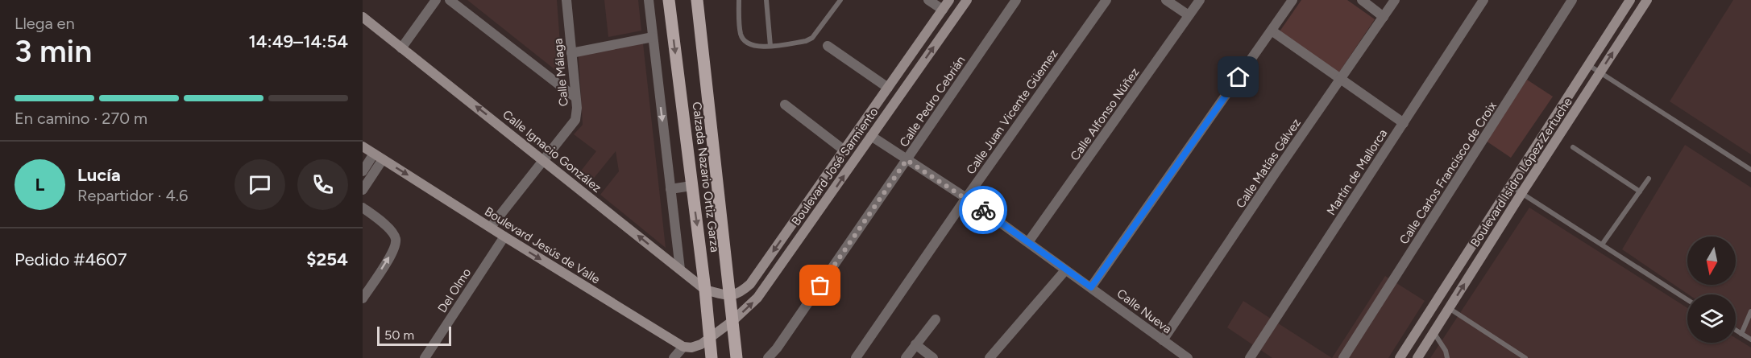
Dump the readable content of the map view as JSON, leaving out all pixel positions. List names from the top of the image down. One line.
{"streets":{"main road":["Calzada Nazario Ortiz Garza"],"street":["Calle Málaga","Calle Pedro Cebrián","Calle Juan Vicente Güemez","Calle Alfonso Núñez","Calle Ignacio González","Calle Matías Gálvez","Boulevard José Sarmiento","Martín de Mallorca","Boulevard Isidro López Zertuche","Calle Carlos Francisco de Croix","Boulevard Jesús de Valle","Del Olmo","Calle Nueva"]},"crossings":[["Calle Málaga","Calle Ignacio González"],["Calle Málaga","Boulevard Jesús de Valle"],["Calle Pedro Cebrián","Calle Nueva"],["Calle Juan Vicente Güemez","Calle Nueva"],["Calle Alfonso Núñez","Calle Nueva"],["Calle Ignacio González","Boulevard José Sarmiento"],["Calle Ignacio González","Calzada Nazario Ortiz Garza"],["Calle Matías Gálvez","Calle Nueva"],["Boulevard José Sarmiento","Calzada Nazario Ortiz Garza"],["Boulevard José Sarmiento","Calle Nueva"],["Boulevard Jesús de Valle","Del Olmo"]],"one_way":["Boulevard Jesús de Valle"],"scale_bar":"50 m","north":"bottom","page":{"heading":["3 min","Llega en","14:49–14:54"],"panel":["Lucía","Repartidor · 4.6","Pedido #4607","$254"],"bar":"En camino · 270 m","round":"L","scale":"50 m"}}
